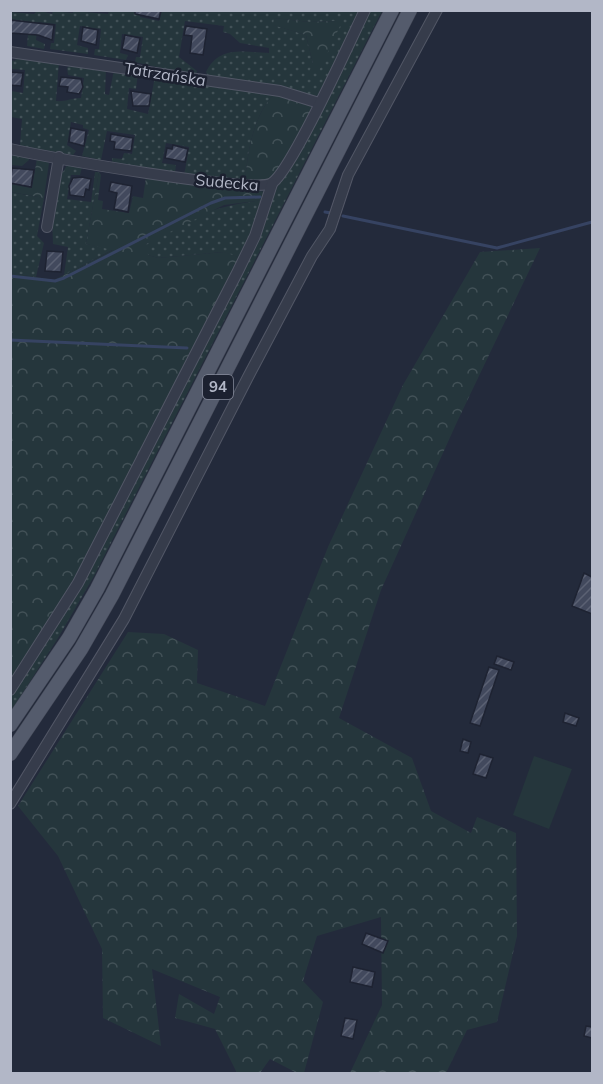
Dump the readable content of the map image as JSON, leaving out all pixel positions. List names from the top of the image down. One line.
{"streets":{"main road":["94"],"street":["Tatrzańska","Sudecka"]},"crossings":[["Tatrzańska","Sudecka"]]}
